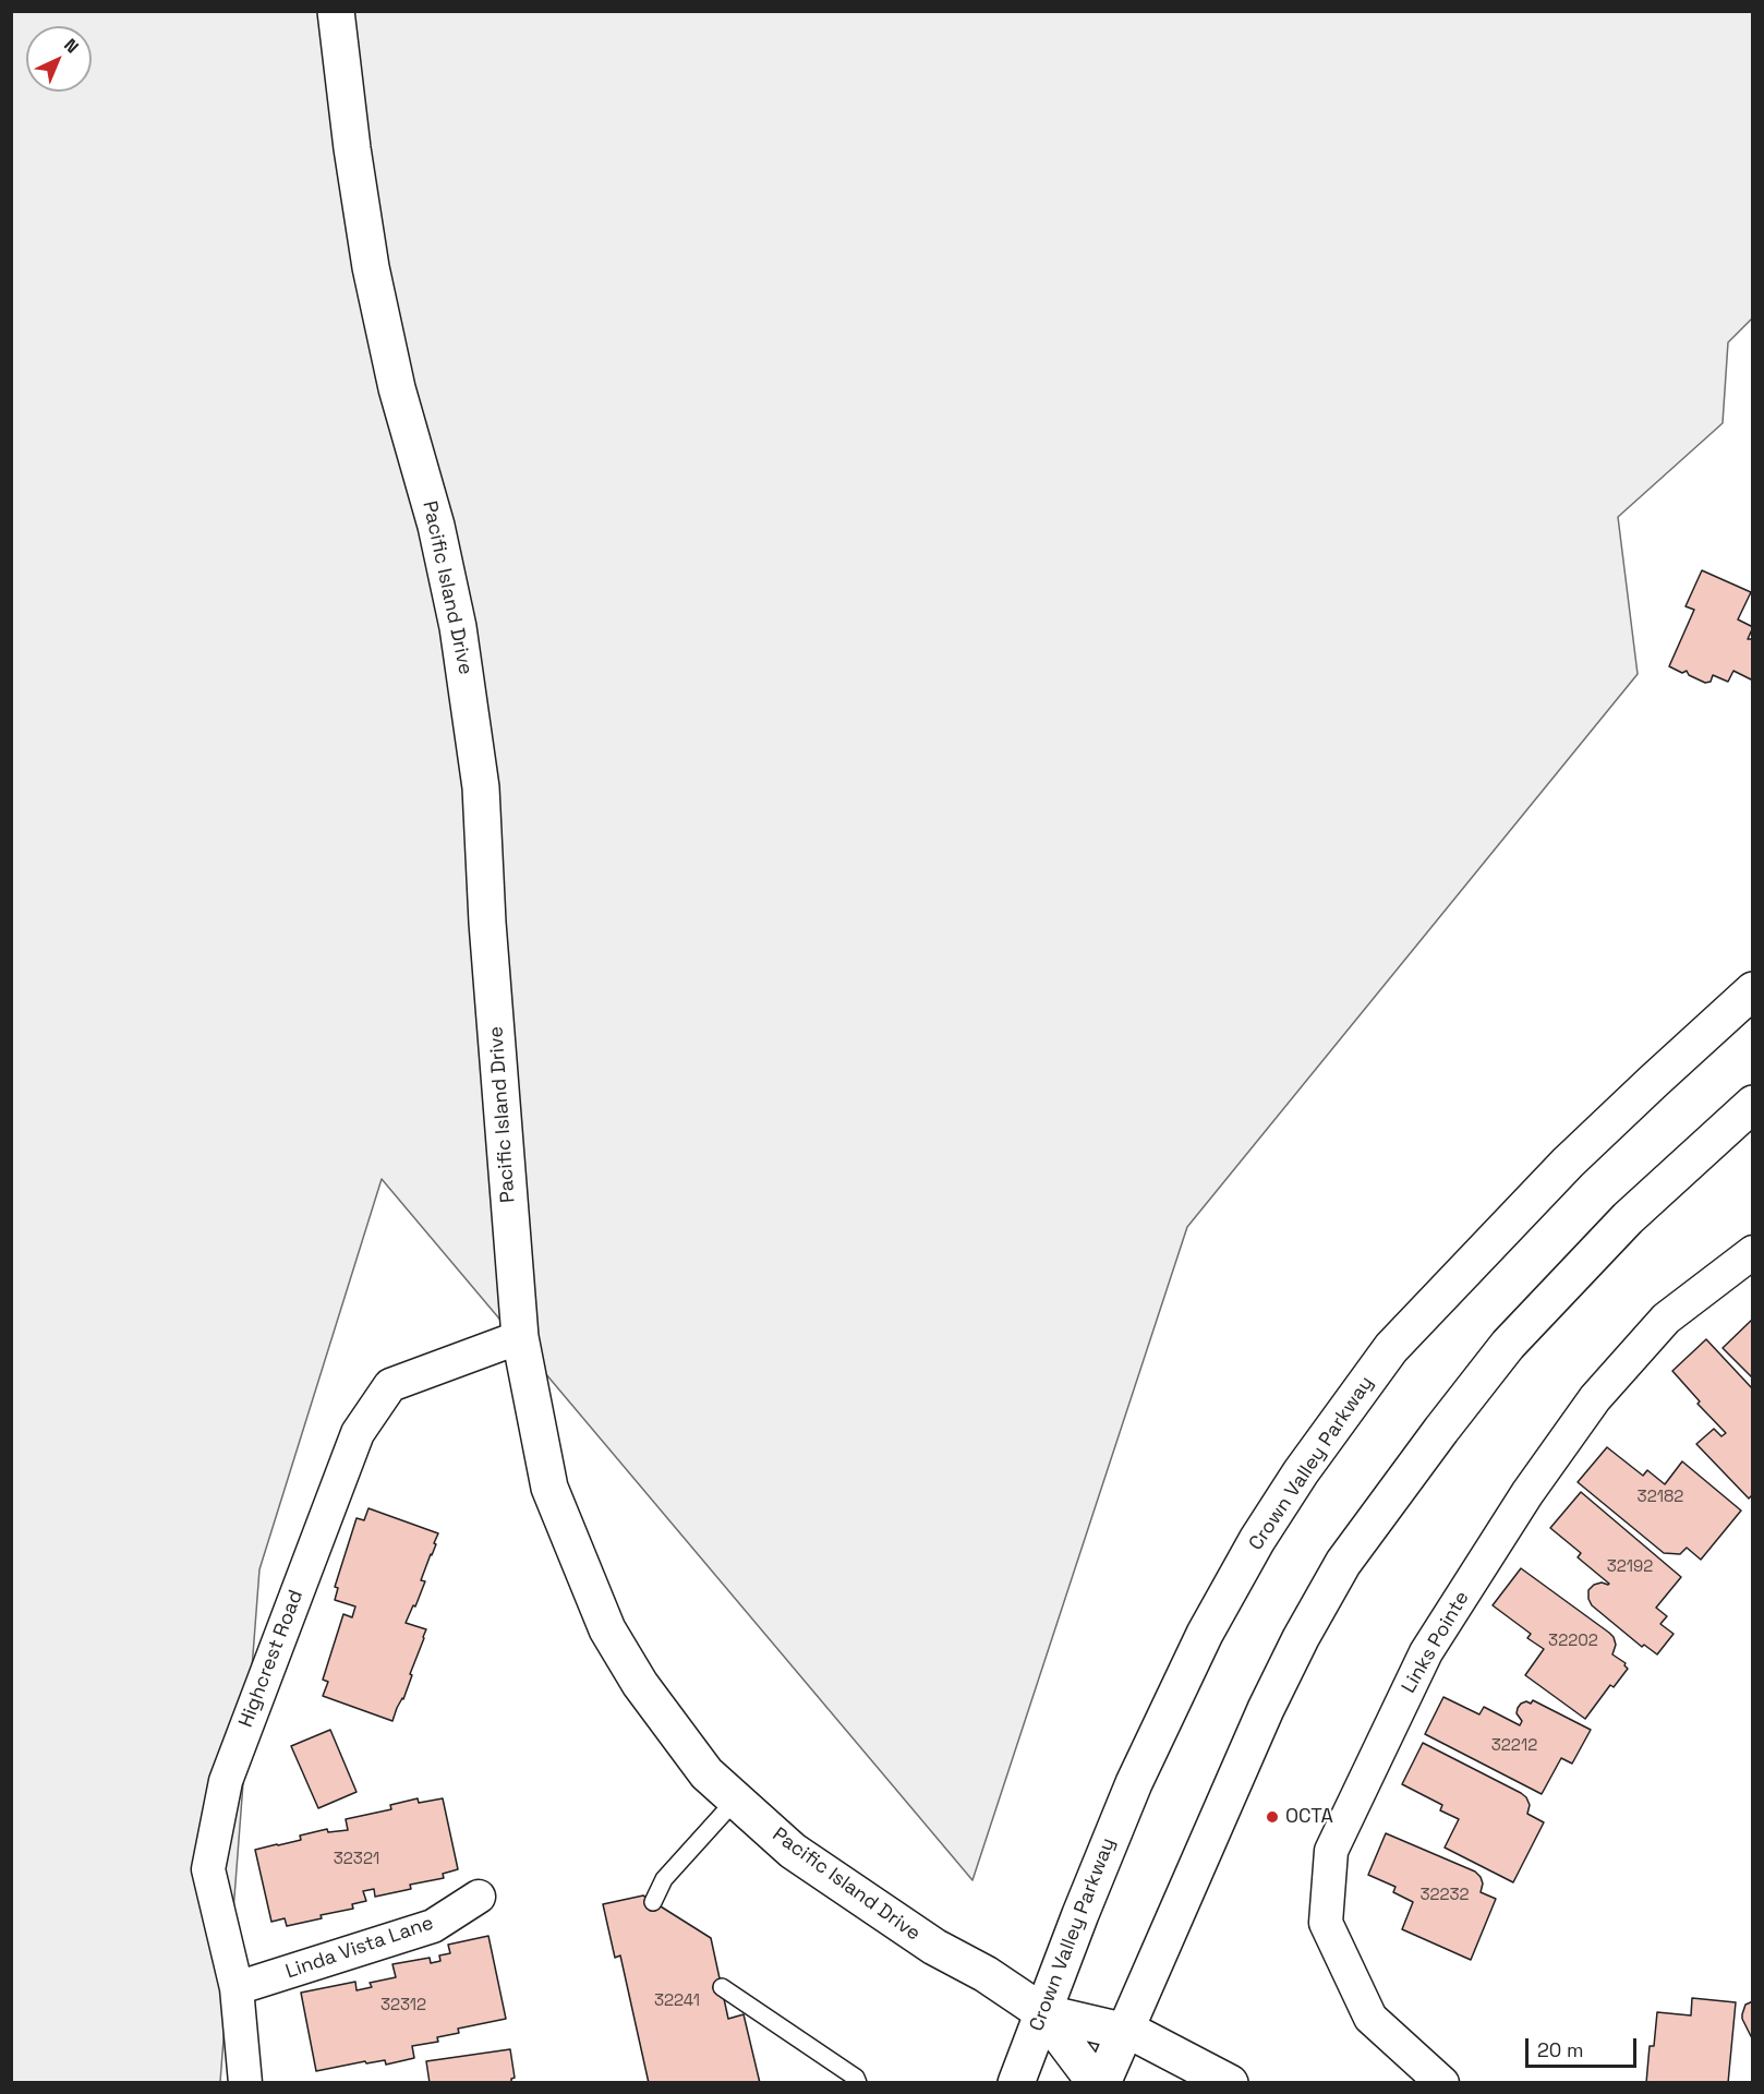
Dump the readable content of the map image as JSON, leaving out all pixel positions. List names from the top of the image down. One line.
{"streets":{"main road":["Pacific Island Drive","Crown Valley Parkway"],"street":["Links Pointe","Highcrest Road","Linda Vista Lane"]},"crossings":[["Pacific Island Drive","Crown Valley Parkway"],["Pacific Island Drive","Highcrest Road"],["Highcrest Road","Linda Vista Lane"]],"places":["OCTA"],"house_numbers":["32182","32192","32202","32212","32321","32232","32241","32312"],"scale_bar":"20 m","north":"top right"}
